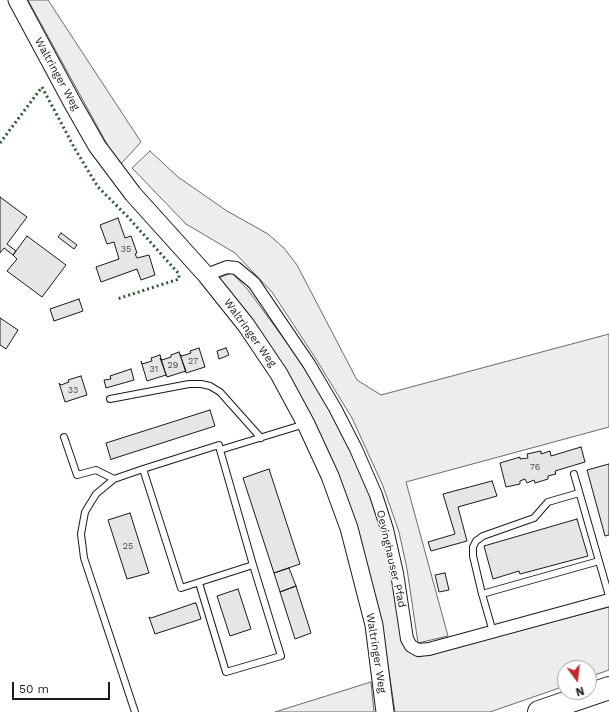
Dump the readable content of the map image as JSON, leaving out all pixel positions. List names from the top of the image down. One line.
{"streets":{"street":["Waltringer Weg","Oevinghauser Pfad"]},"crossings":[["Waltringer Weg","Oevinghauser Pfad"]],"house_numbers":["35","27","29","31","33","76","25"],"scale_bar":"50 m","north":"bottom"}
